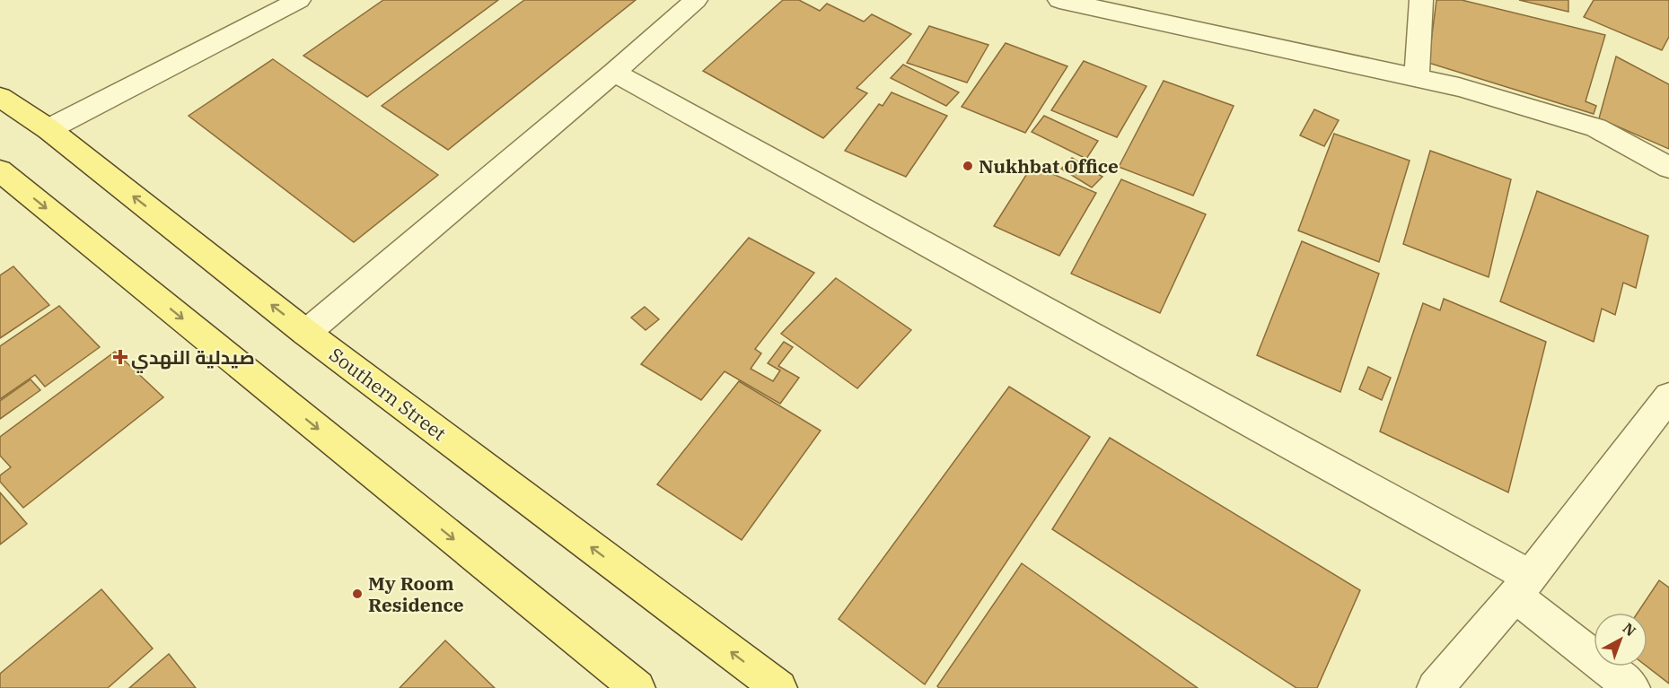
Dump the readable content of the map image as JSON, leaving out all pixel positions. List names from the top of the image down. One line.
{"streets":{"main road":["Southern Street"]},"places":{"other":["Nukhbat Office","My Room Residence"],"health":["صيدلية النهدي"]},"north":"top right"}
